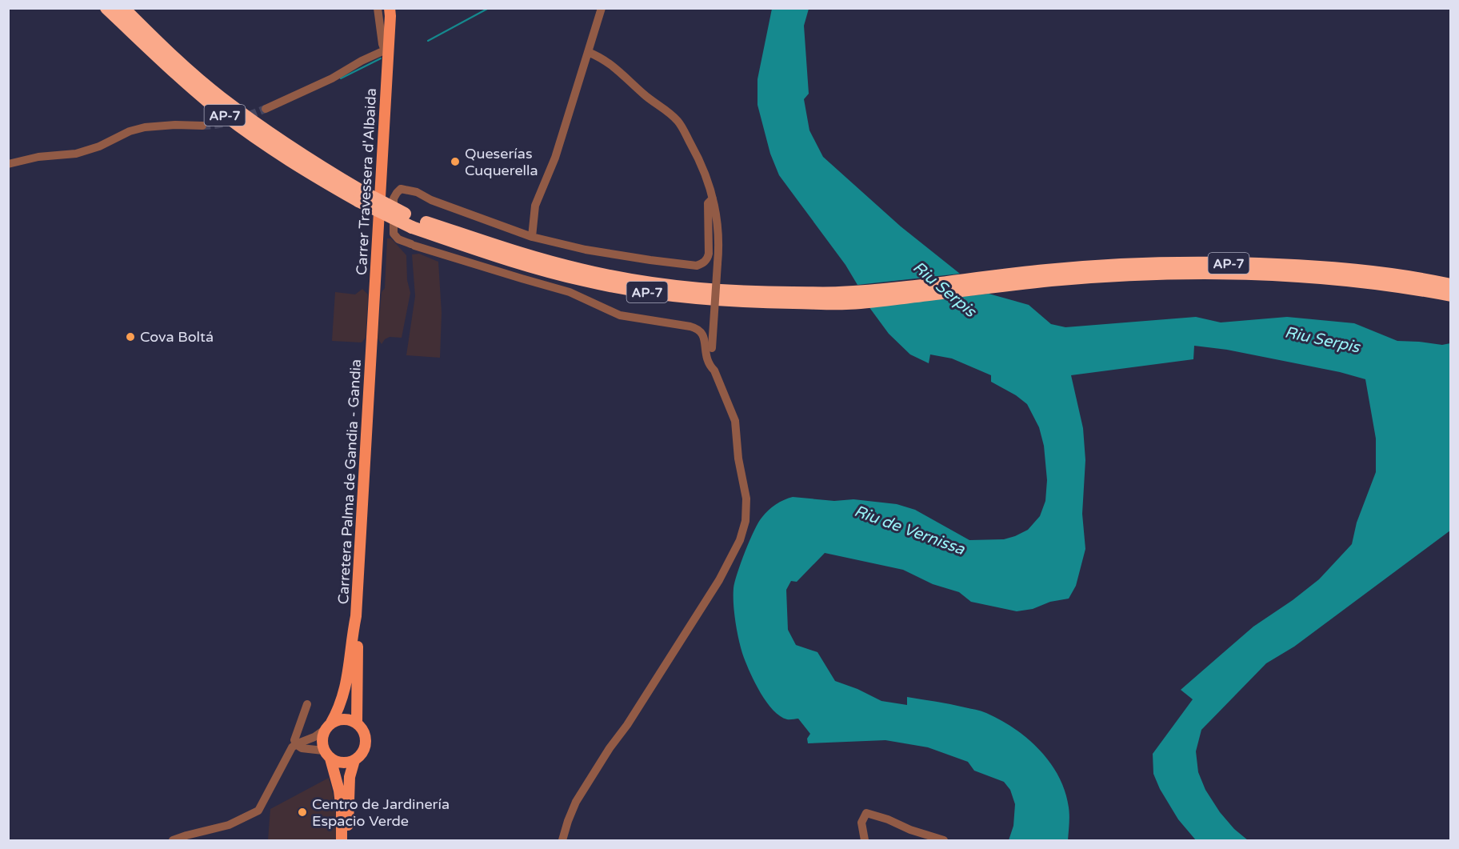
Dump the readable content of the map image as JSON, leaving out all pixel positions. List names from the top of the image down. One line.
{"streets":{"highway":["AP-7"],"main road":["Carrer Travessera d'Albaida","Carretera Palma de Gandia - Gandia"]},"crossings":[["Carrer Travessera d'Albaida","Carretera Palma de Gandia - Gandia"]],"water":["Riu Serpis","Riu de Vernissa"],"places":["Queserías Cuquerella","Cova Boltá","Centro de Jardinería Espacio Verde"]}
